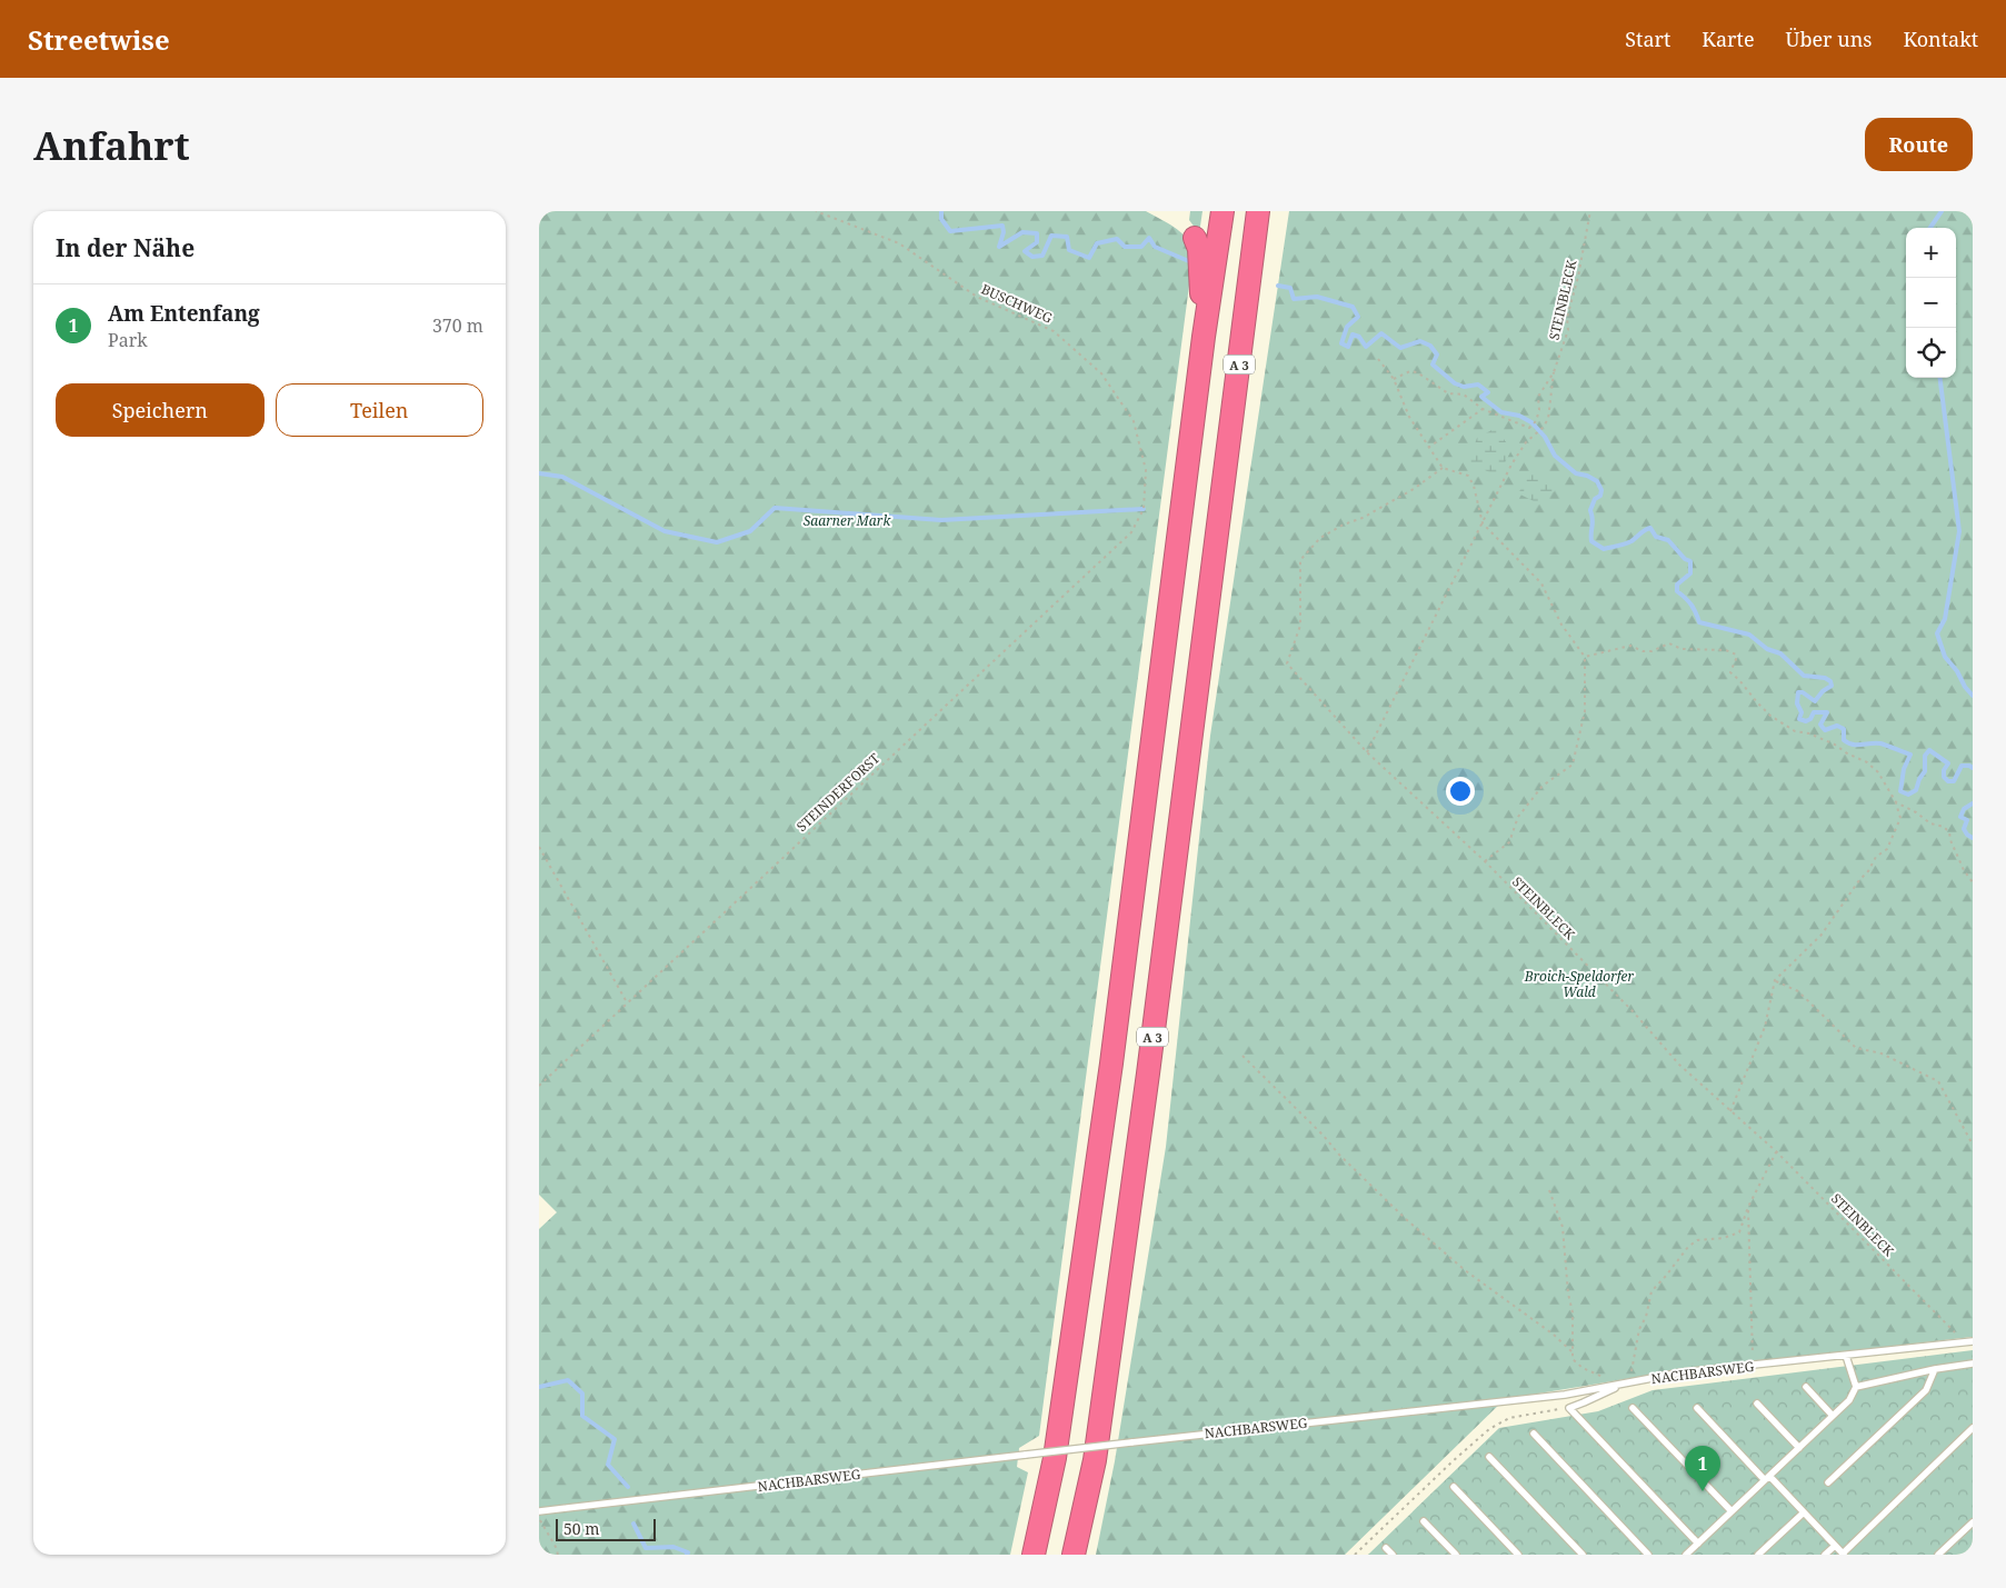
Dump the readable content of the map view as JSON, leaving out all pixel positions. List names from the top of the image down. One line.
{"streets":{"highway":["A 3"],"lane":["NACHBARSWEG"],"path":["STEINBLECK","BUSCHWEG","STEINDERFORST"]},"crossings":[["STEINBLECK","NACHBARSWEG"],["BUSCHWEG","STEINDERFORST"]],"parks":["Saarner Mark","Broich-Speldorfer Wald"],"scale_bar":"50 m","page":{"header":"Streetwise","nav":["Start","Karte","Über uns","Kontakt"],"buttons":["Route",["Speichern","Teilen"]],"title":"Anfahrt","heading":"In der Nähe","map_buttons":["+","−"],"list":[{"mark":"1","name":"Am Entenfang","note":"Park","value":"370 m"}],"pins":"1","scale":"50 m"}}
